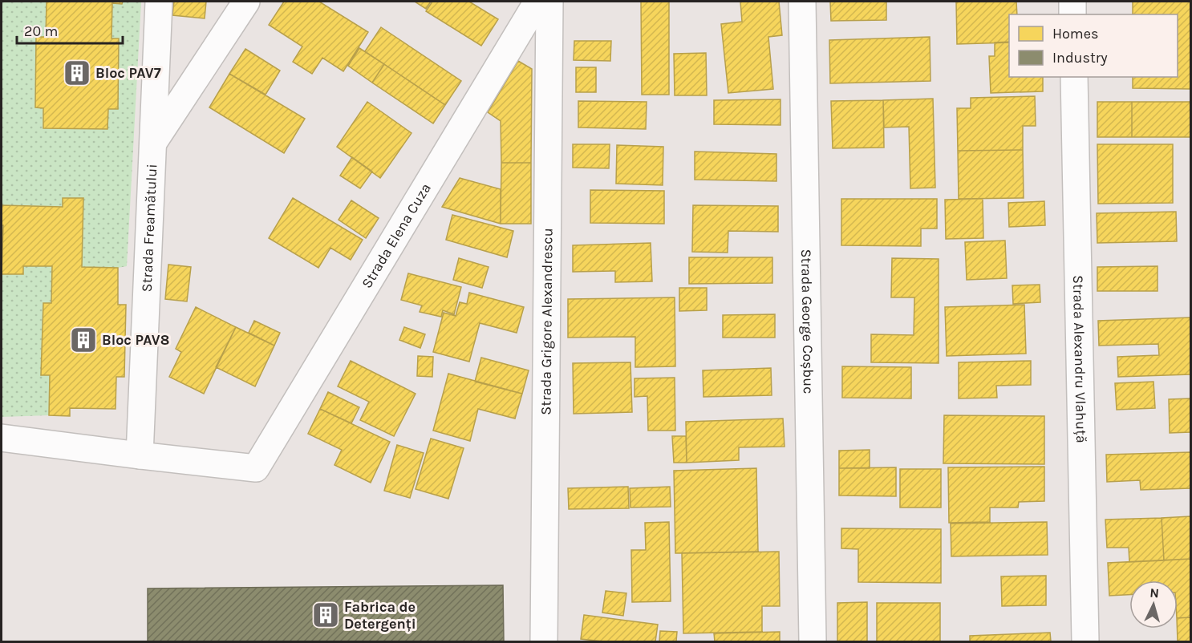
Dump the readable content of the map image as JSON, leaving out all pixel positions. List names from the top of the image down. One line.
{"streets":{"street":["Strada Freamătului","Strada Elena Cuza","Strada Grigore Alexandrescu","Strada George Coșbuc","Strada Alexandru Vlahuță"]},"crossings":[["Strada Freamătului","Strada Elena Cuza"]],"places":{"building":["Bloc PAV7","Bloc PAV8","Fabrica de Detergenți"]},"legend":["Homes","Industry"],"scale_bar":"20 m","north":"top"}
